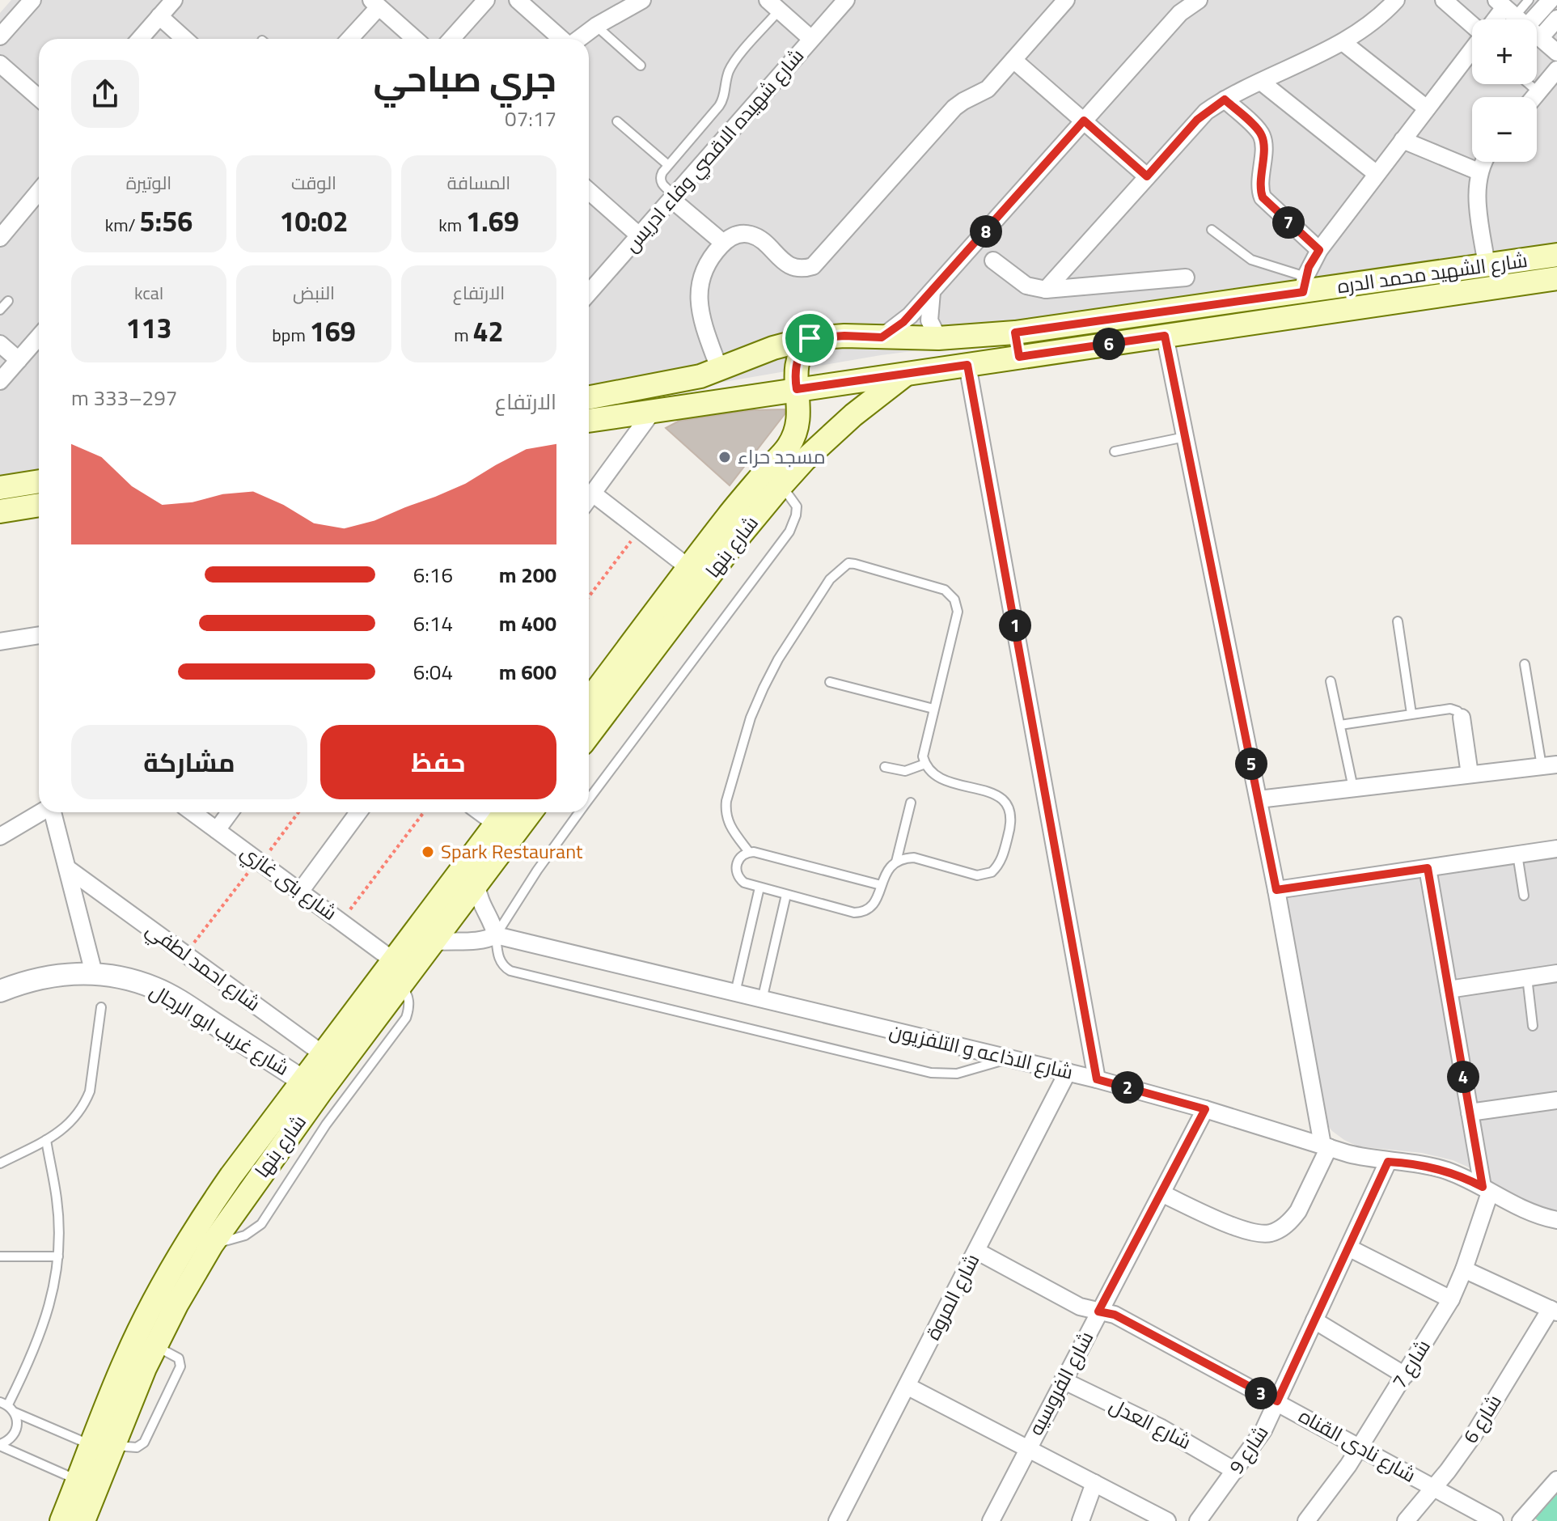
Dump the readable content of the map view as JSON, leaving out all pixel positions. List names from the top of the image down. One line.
{"streets":{"main road":["شارع الشهيد محمد الدره","شارع بنها"],"street":["شارع شهيده الاقصي وفاء ادريس","شارع بنى غازي","شارع احمد لطفي","شارع غريب ابو الرجال","شارع الاذاعه و التلفزيون","شارع المروة","شارع 7","شارع الفروسيه","شارع 6","شارع العدل","شارع نادى القناه","شارع 9"]},"crossings":[["شارع الشهيد محمد الدره","شارع بنها"],["شارع بنها","شارع بنى غازي"],["شارع بنها","شارع احمد لطفي"],["شارع بنها","شارع غريب ابو الرجال"],["شارع بنها","شارع الاذاعه و التلفزيون"],["شارع الاذاعه و التلفزيون","شارع المروة"],["شارع الاذاعه و التلفزيون","شارع 7"],["شارع الاذاعه و التلفزيون","شارع الفروسيه"],["شارع الاذاعه و التلفزيون","شارع 9"],["شارع المروة","شارع نادى القناه"],["شارع 7","شارع نادى القناه"],["شارع الفروسيه","شارع العدل"],["شارع الفروسيه","شارع نادى القناه"],["شارع 6","شارع نادى القناه"],["شارع العدل","شارع 9"],["شارع نادى القناه","شارع 9"]],"places":["مسجد حراء","Spark Restaurant"],"page":{"map_buttons":["+","−"],"heading":["جري صباحي","07:17"],"stats":[["المسافة","1.69 km"],["الوقت","10:02"],["الوتيرة","5:56 /km"],["الارتفاع","42 m"],["النبض","169 bpm"],["kcal","113"]],"pins":["7","8","6","1","5","4","2","3"],"chart":["الارتفاع","297–333 m"],"list":[{"name":"200 m","note":"6:16"},{"name":"400 m","note":"6:14"},{"name":"600 m","note":"6:04"}],"buttons":["حفظ","مشاركة"]}}
